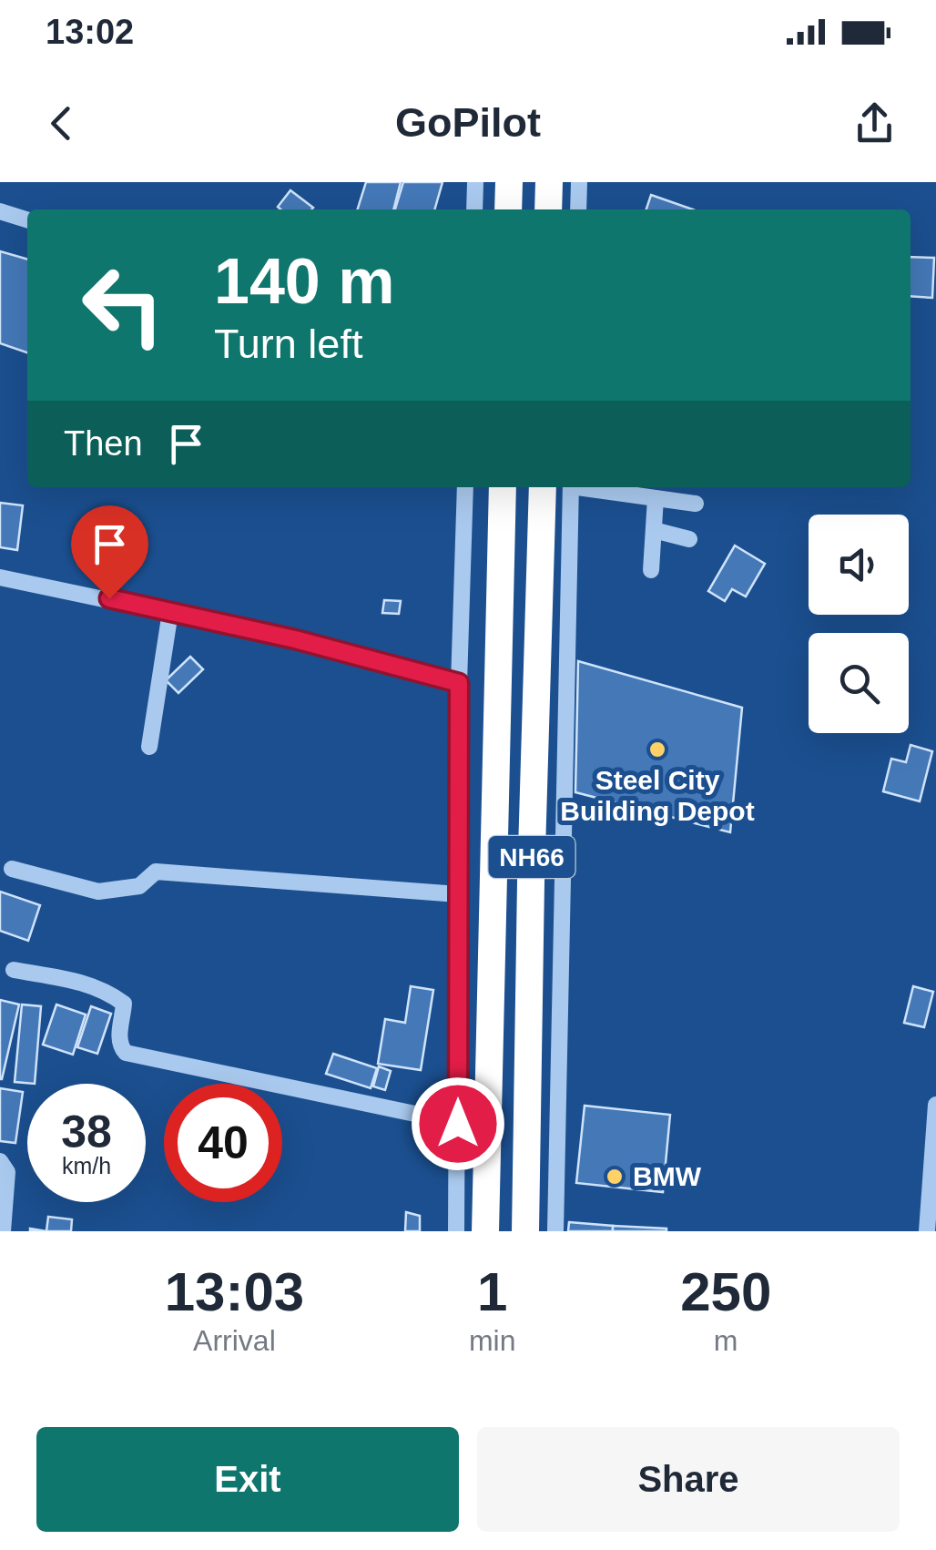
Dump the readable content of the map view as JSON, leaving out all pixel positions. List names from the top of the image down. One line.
{"streets":{"highway":["NH66"]},"places":["Steel City Building Depot","BMW"],"page":{"status":"13:02","header":"GoPilot","turn":["140 m","Turn left"],"then":"Then","speed":"38 km/h","limit":"40","eta":["13:03","Arrival","1","min","250","m"],"buttons":["Exit","Share"]}}
